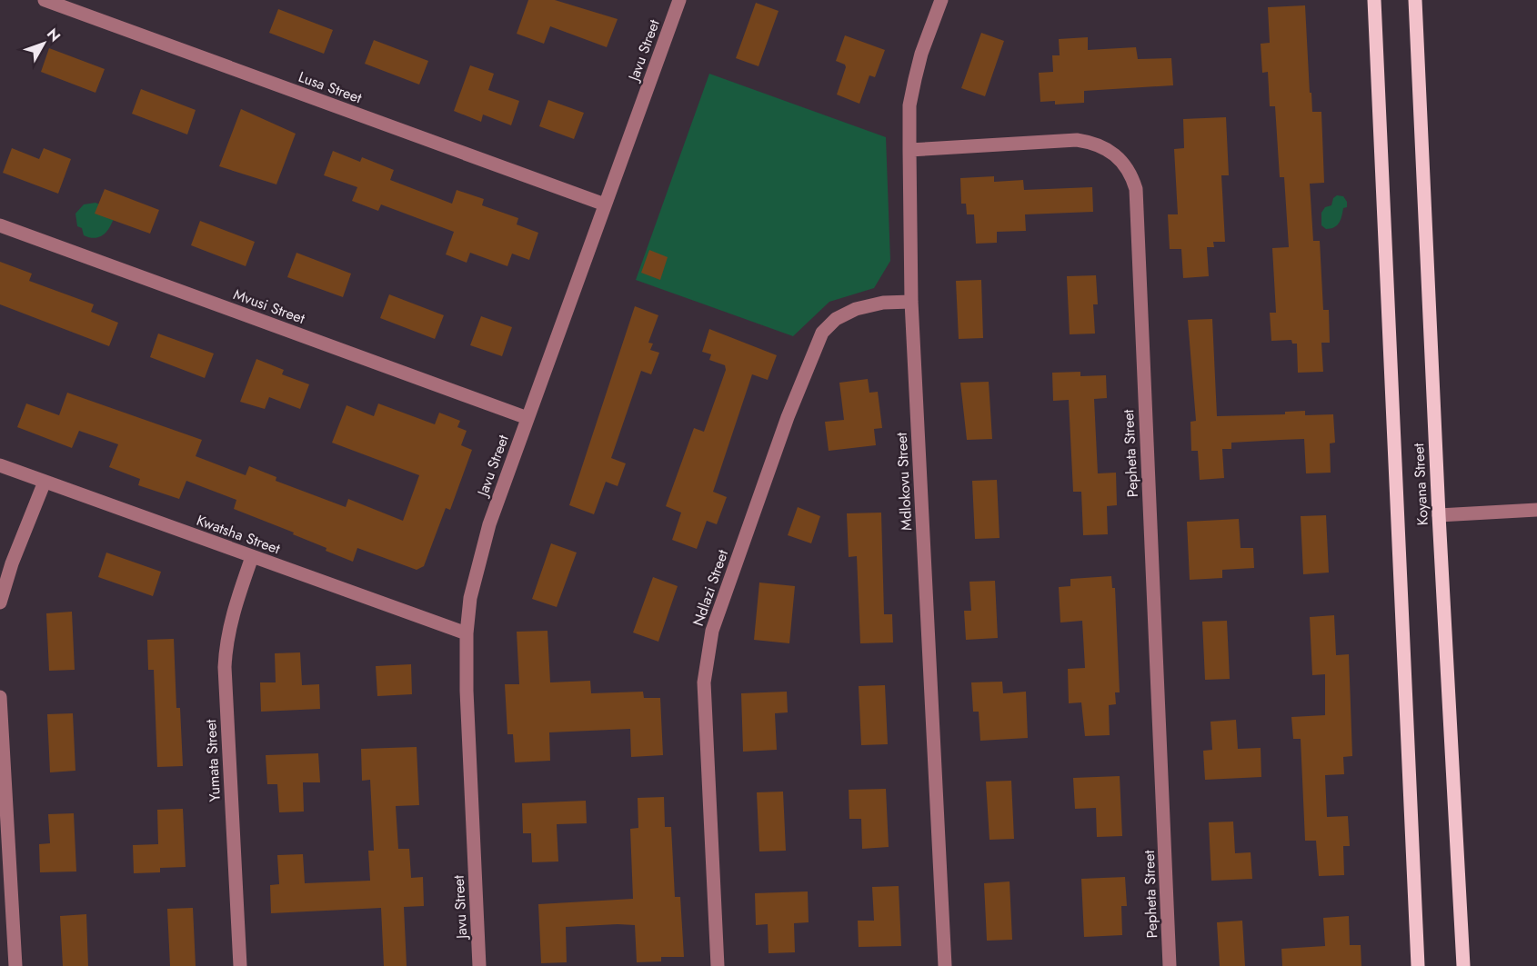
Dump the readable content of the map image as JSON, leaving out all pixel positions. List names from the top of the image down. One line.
{"streets":{"main road":["Koyana Street"],"street":["Javu Street","Lusa Street","Mvusi Street","Pepheta Street","Mdlokovu Street","Kwatsha Street","Ndlazi Street","Yumata Street"]},"crossings":[["Javu Street","Lusa Street"],["Javu Street","Mvusi Street"],["Javu Street","Kwatsha Street"],["Pepheta Street","Mdlokovu Street"],["Mdlokovu Street","Ndlazi Street"],["Kwatsha Street","Yumata Street"]],"north":"top right"}
